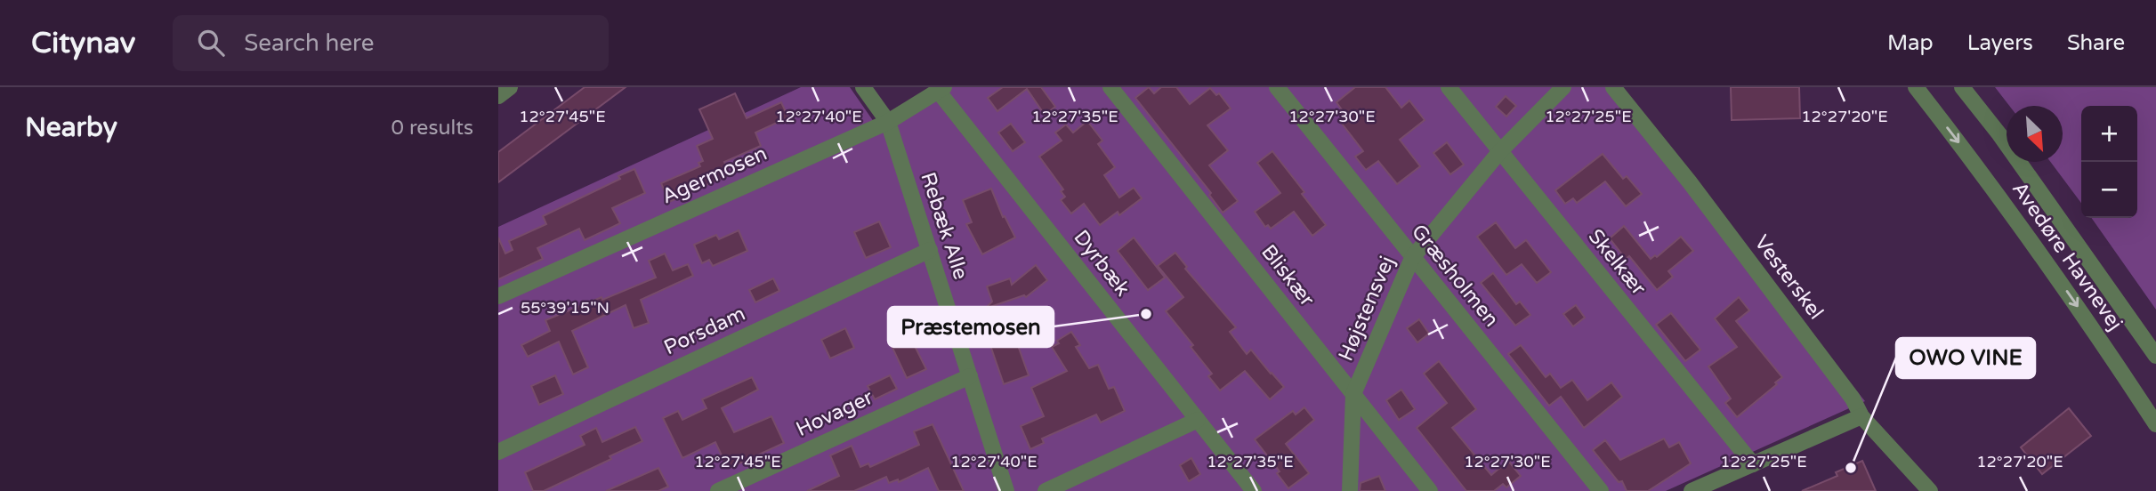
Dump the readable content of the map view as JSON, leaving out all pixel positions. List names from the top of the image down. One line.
{"streets":{"street":["Agermosen","Rebæk Alle","Avedøre Havnevej","Skelkær","Dyrbæk","Bliskær","Græsholmen","Vesterskel","Højstensvej","Porsdam","Hovager"]},"crossings":[["Agermosen","Rebæk Alle"],["Agermosen","Dyrbæk"],["Rebæk Alle","Porsdam"],["Rebæk Alle","Hovager"],["Skelkær","Højstensvej"],["Bliskær","Højstensvej"],["Græsholmen","Højstensvej"]],"places":["Præstemosen","OWO VINE"],"north":"bottom right","page":{"header":"Citynav","search":"Search here","nav":["Map","Layers","Share"],"heading":["Nearby","0 results"],"map_buttons":["+","−"]},"coordinates":["12°27'45\"E","12°27'40\"E","12°27'35\"E","12°27'30\"E","12°27'25\"E","12°27'20\"E","55°39'15\"N"]}
